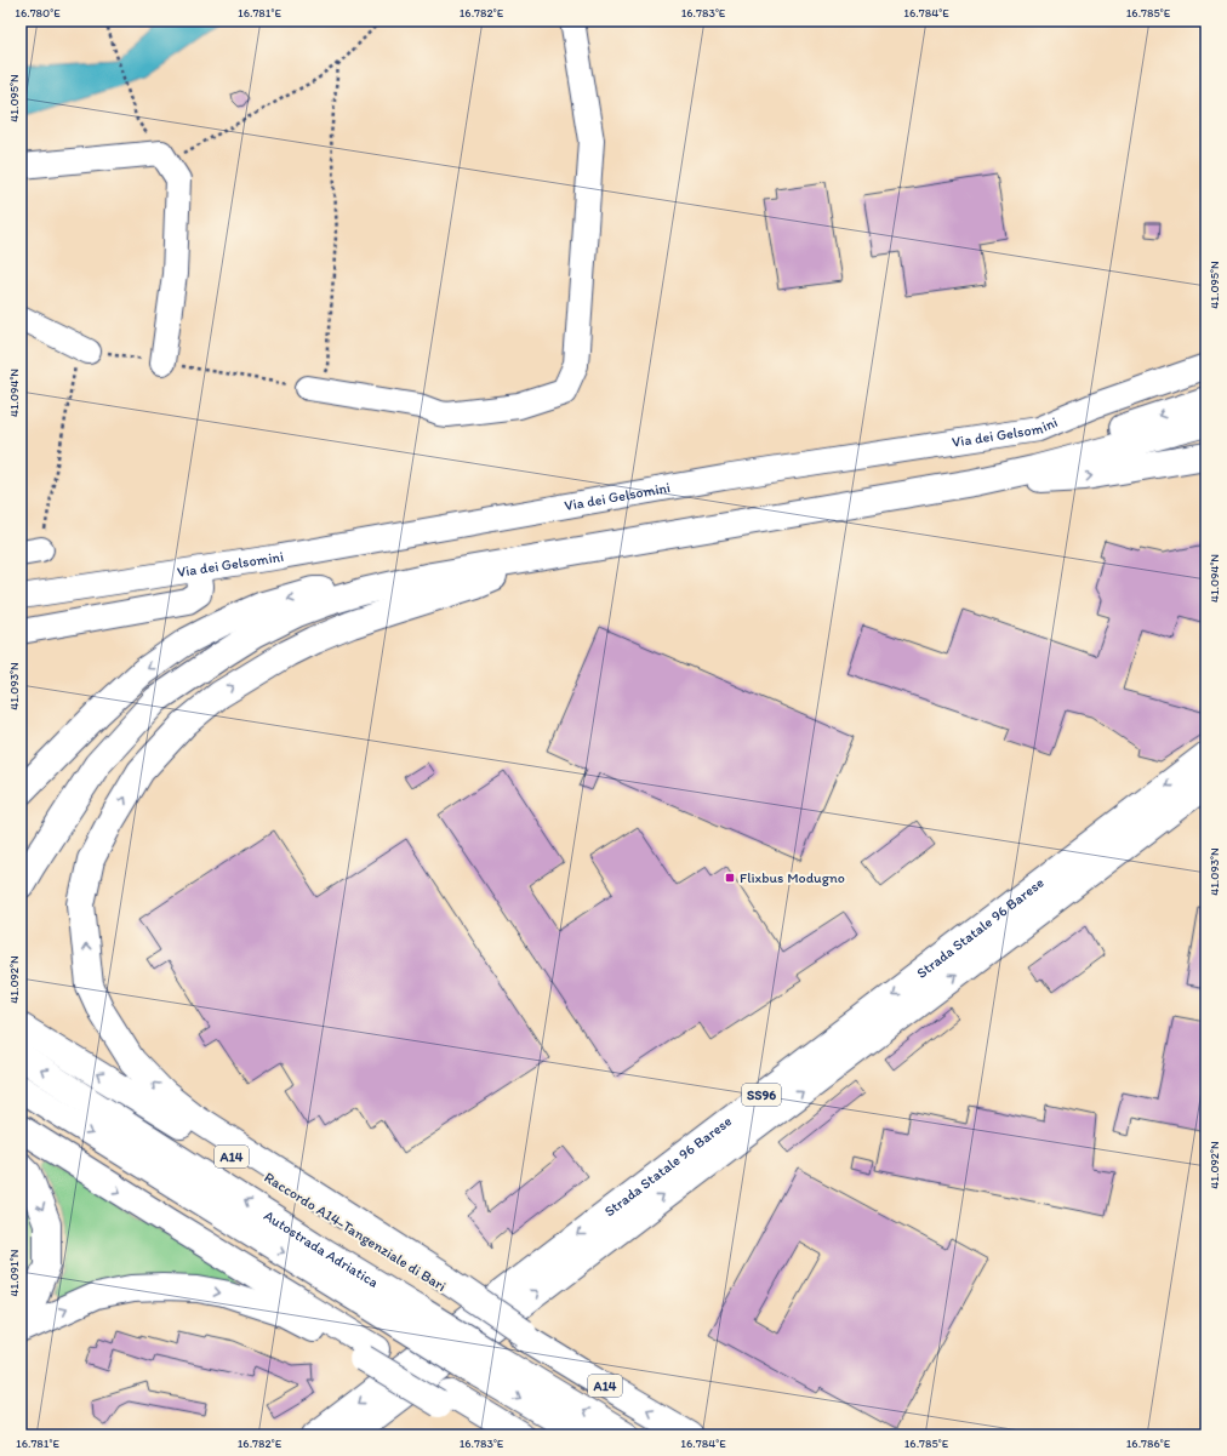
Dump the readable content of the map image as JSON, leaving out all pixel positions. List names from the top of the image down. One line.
{"streets":{"main road":["Strada Statale 96 Barese","SS96","A14","Raccordo A14-Tangenziale di Bari","Autostrada Adriatica"],"street":["Via dei Gelsomini"]},"places":{"transit":["Flixbus Modugno"]},"coordinates":["16.780°E","16.781°E","16.782°E","16.783°E","16.784°E","16.785°E","41.095°N","41.094°N","41.093°N","41.092°N","41.091°N","16.786°E"]}
